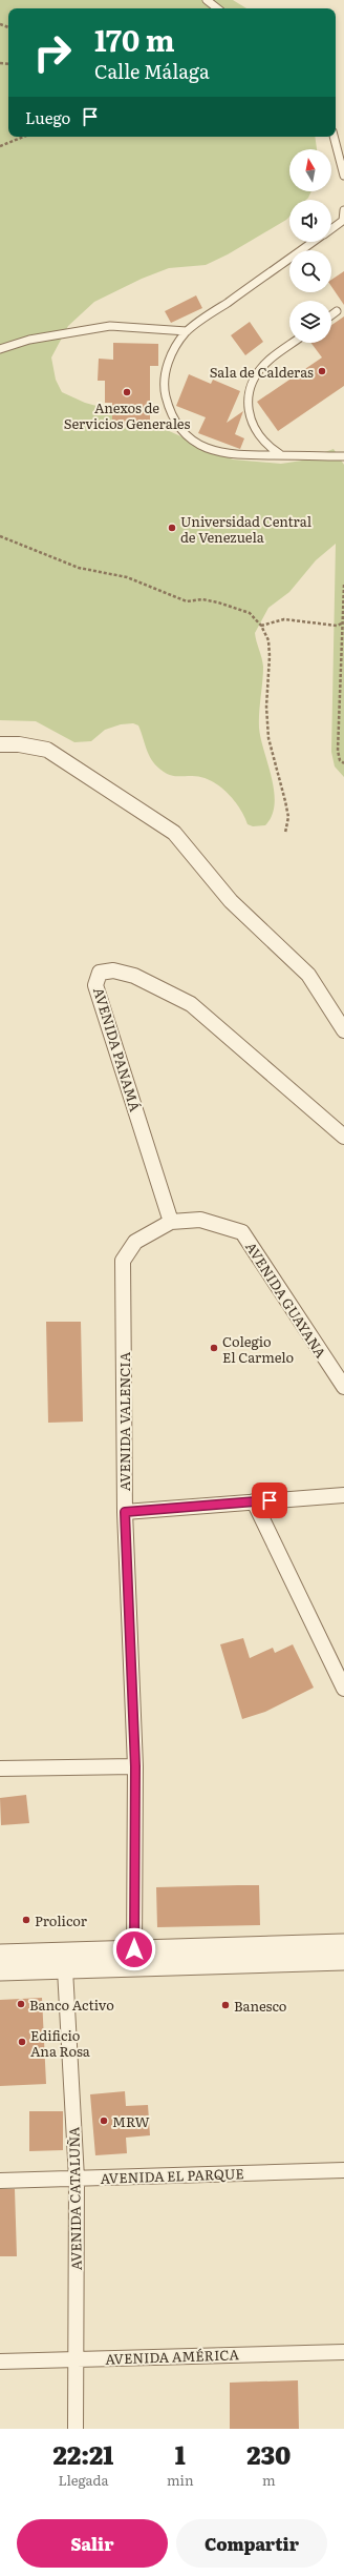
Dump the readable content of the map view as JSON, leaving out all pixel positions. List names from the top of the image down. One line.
{"streets":{"street":["AVENIDA PANAMÁ","AVENIDA GUAYANA","AVENIDA VALENCIA","AVENIDA EL PARQUE","AVENIDA CATALUÑA","AVENIDA AMÉRICA"]},"crossings":[["AVENIDA PANAMÁ","AVENIDA GUAYANA"],["AVENIDA PANAMÁ","AVENIDA VALENCIA"],["AVENIDA GUAYANA","AVENIDA VALENCIA"],["AVENIDA EL PARQUE","AVENIDA CATALUÑA"],["AVENIDA CATALUÑA","AVENIDA AMÉRICA"]],"places":["Sala de Calderas","Anexos de Servicios Generales","Universidad Central de Venezuela","Colegio El Carmelo","Prolicor","Banco Activo","Banesco","Edificio Ana Rosa","MRW"],"north":"top","page":{"turn":["170 m","Calle Málaga"],"then":"Luego","eta":["22:21","Llegada","1","min","230","m"],"buttons":["Salir","Compartir"]}}
